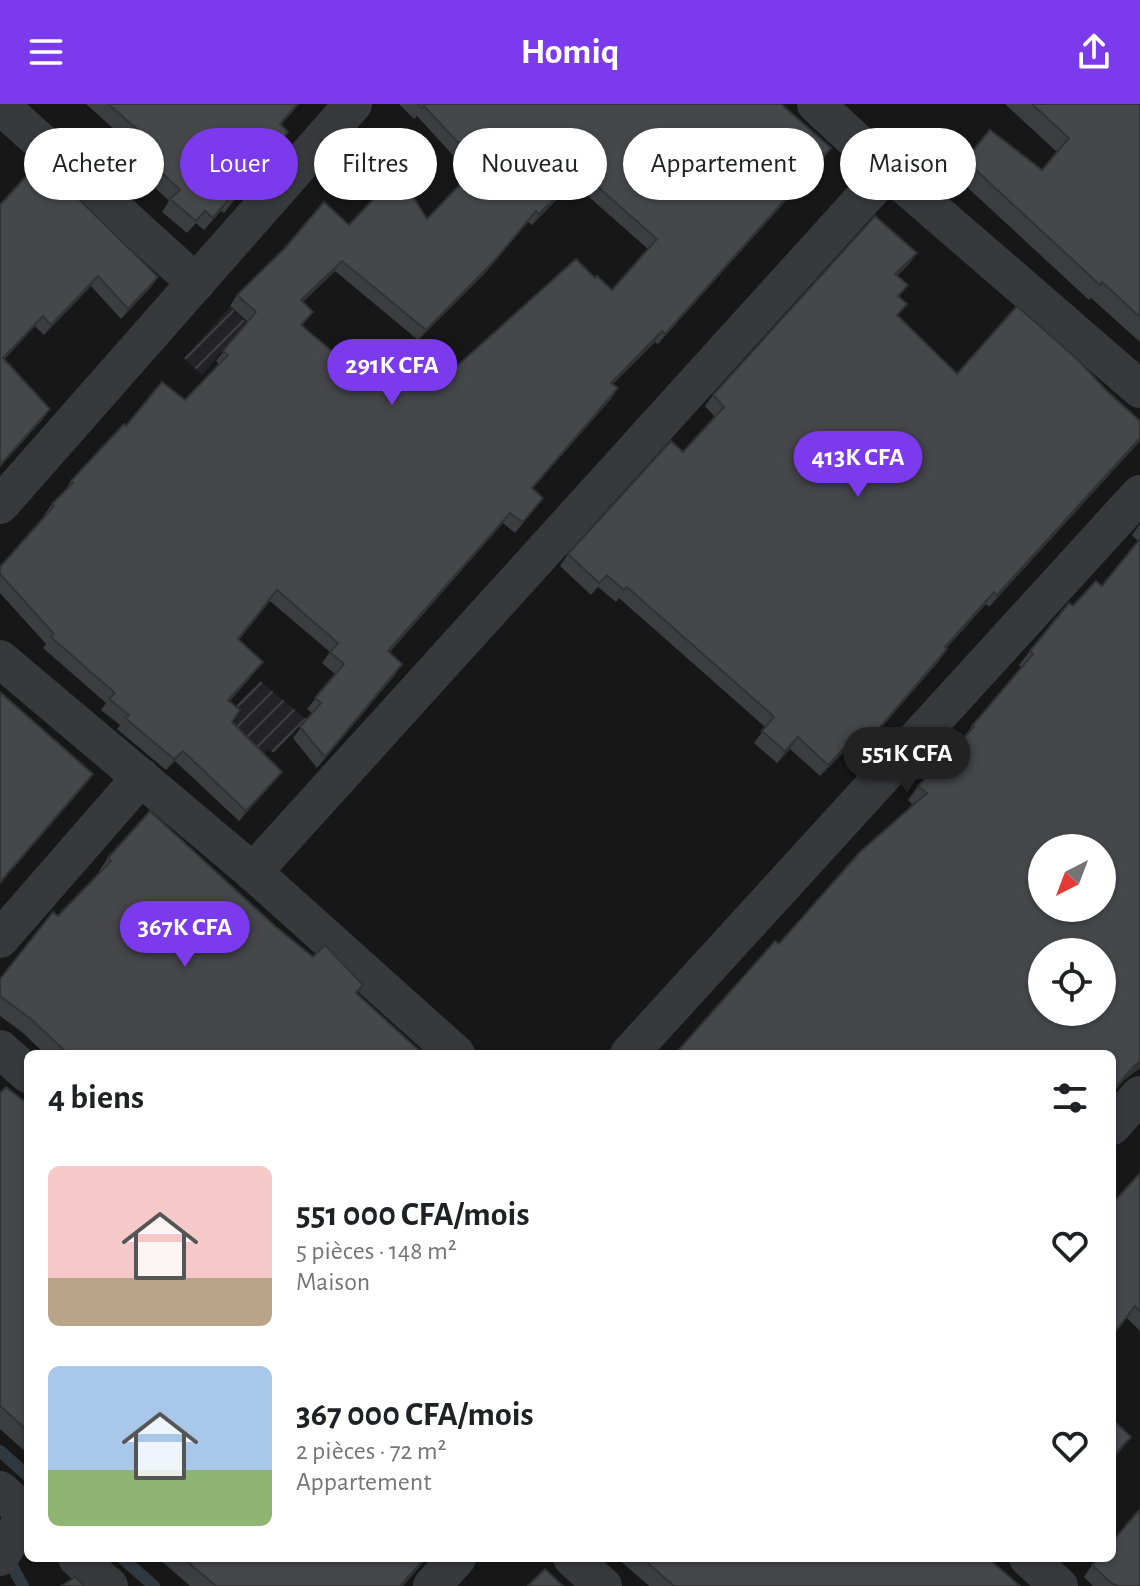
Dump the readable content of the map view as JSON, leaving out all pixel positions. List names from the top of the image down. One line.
{"north":"bottom left","page":{"header":"Homiq","chip":["Acheter","Louer","Filtres","Nouveau","Appartement","Maison"],"price":["291K CFA","413K CFA","551K CFA","367K CFA"],"heading":"4 biens","list":[{"name":"551 000 CFA/mois","note":"5 pièces · 148 m² · Maison"},{"name":"367 000 CFA/mois","note":"2 pièces · 72 m² · Appartement"}]}}
